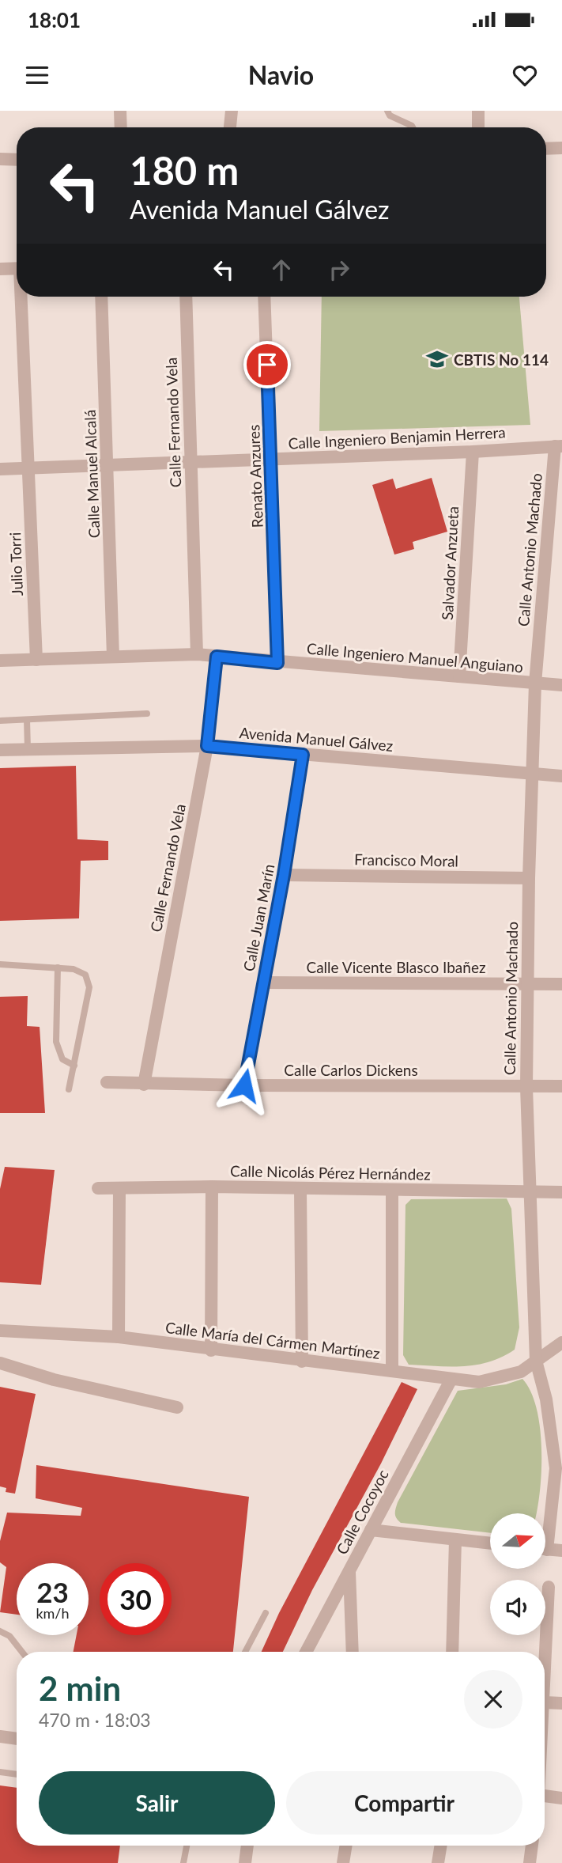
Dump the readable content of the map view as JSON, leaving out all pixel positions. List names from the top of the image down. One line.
{"streets":{"street":["Calle Fernando Vela","Calle Ingeniero Benjamin Herrera","Calle Manuel Alcalá","Renato Anzures","Calle Antonio Machado","Salvador Anzueta","Julio Torri","Calle Ingeniero Manuel Anguiano","Avenida Manuel Gálvez","Francisco Moral","Calle Juan Marín","Calle Vicente Blasco Ibañez","Calle Carlos Dickens","Calle Nicolás Pérez Hernández","Calle María del Cármen Martínez","Calle Cocoyoc"]},"crossings":[["Calle Fernando Vela","Calle Ingeniero Benjamin Herrera"],["Calle Fernando Vela","Calle Ingeniero Manuel Anguiano"],["Calle Fernando Vela","Avenida Manuel Gálvez"],["Calle Fernando Vela","Calle Carlos Dickens"],["Calle Ingeniero Benjamin Herrera","Calle Manuel Alcalá"],["Calle Ingeniero Benjamin Herrera","Renato Anzures"],["Calle Ingeniero Benjamin Herrera","Calle Antonio Machado"],["Calle Ingeniero Benjamin Herrera","Salvador Anzueta"],["Calle Ingeniero Benjamin Herrera","Julio Torri"],["Calle Manuel Alcalá","Calle Ingeniero Manuel Anguiano"],["Renato Anzures","Calle Ingeniero Manuel Anguiano"],["Calle Antonio Machado","Calle Ingeniero Manuel Anguiano"],["Calle Antonio Machado","Avenida Manuel Gálvez"],["Calle Antonio Machado","Francisco Moral"],["Calle Antonio Machado","Calle Vicente Blasco Ibañez"],["Calle Antonio Machado","Calle Carlos Dickens"],["Calle Antonio Machado","Calle Nicolás Pérez Hernández"],["Calle Antonio Machado","Calle María del Cármen Martínez"],["Salvador Anzueta","Calle Ingeniero Manuel Anguiano"],["Julio Torri","Calle Ingeniero Manuel Anguiano"],["Avenida Manuel Gálvez","Calle Juan Marín"],["Francisco Moral","Calle Juan Marín"],["Calle Juan Marín","Calle Vicente Blasco Ibañez"],["Calle Juan Marín","Calle Carlos Dickens"],["Calle María del Cármen Martínez","Calle Cocoyoc"]],"places":{"school or university":["CBTIS No 114"]},"north":"right","page":{"status":"18:01","header":"Navio","turn":["180 m","Avenida Manuel Gálvez"],"speed":"23 km/h","limit":"30","heading":["2 min","470 m · 18:03"],"buttons":["Salir","Compartir"]}}
